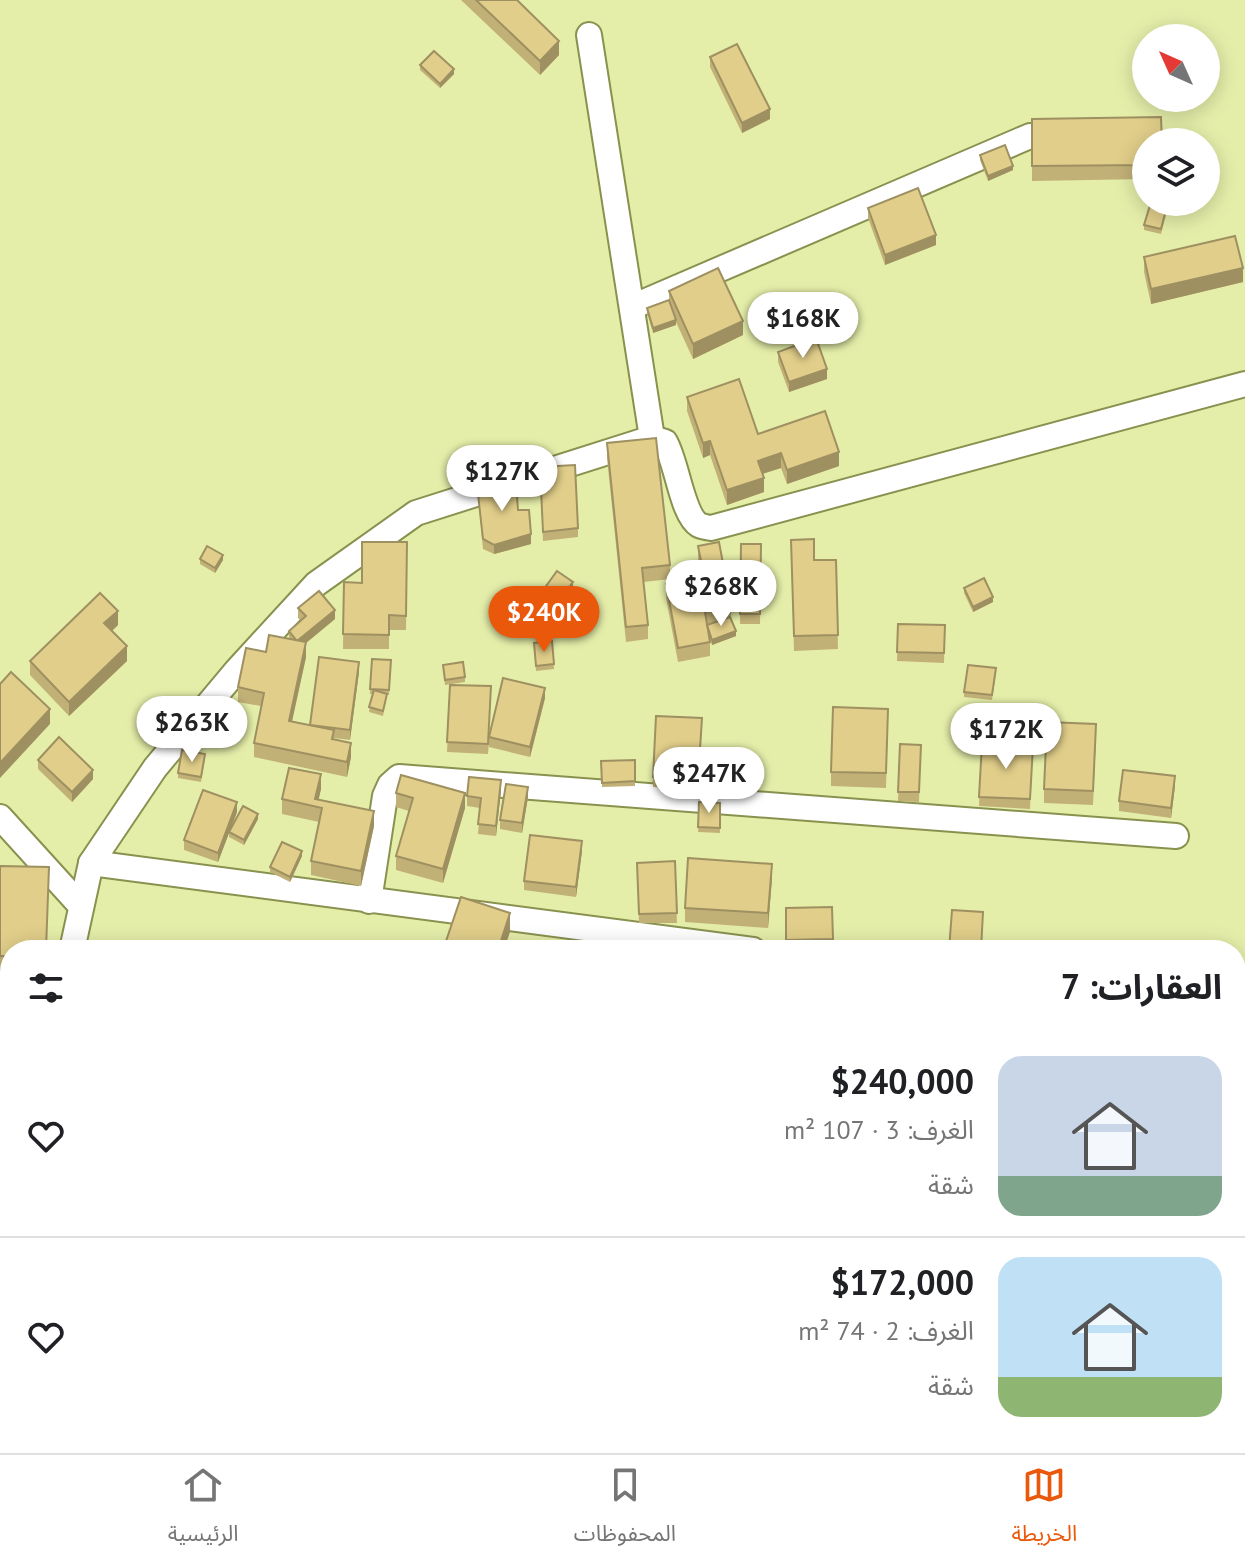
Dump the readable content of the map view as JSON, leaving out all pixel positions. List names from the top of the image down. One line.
{"north":"top left","page":{"price":["$168K","$127K","$268K","$240K","$263K","$172K","$247K"],"heading":"العقارات: 7","list":[{"name":"$240,000","note":"الغرف: 3 · 107 m² · شقة"},{"name":"$172,000","note":"الغرف: 2 · 74 m² · شقة"}],"tabs":["الخريطة","المحفوظات","الرئيسية"]}}
